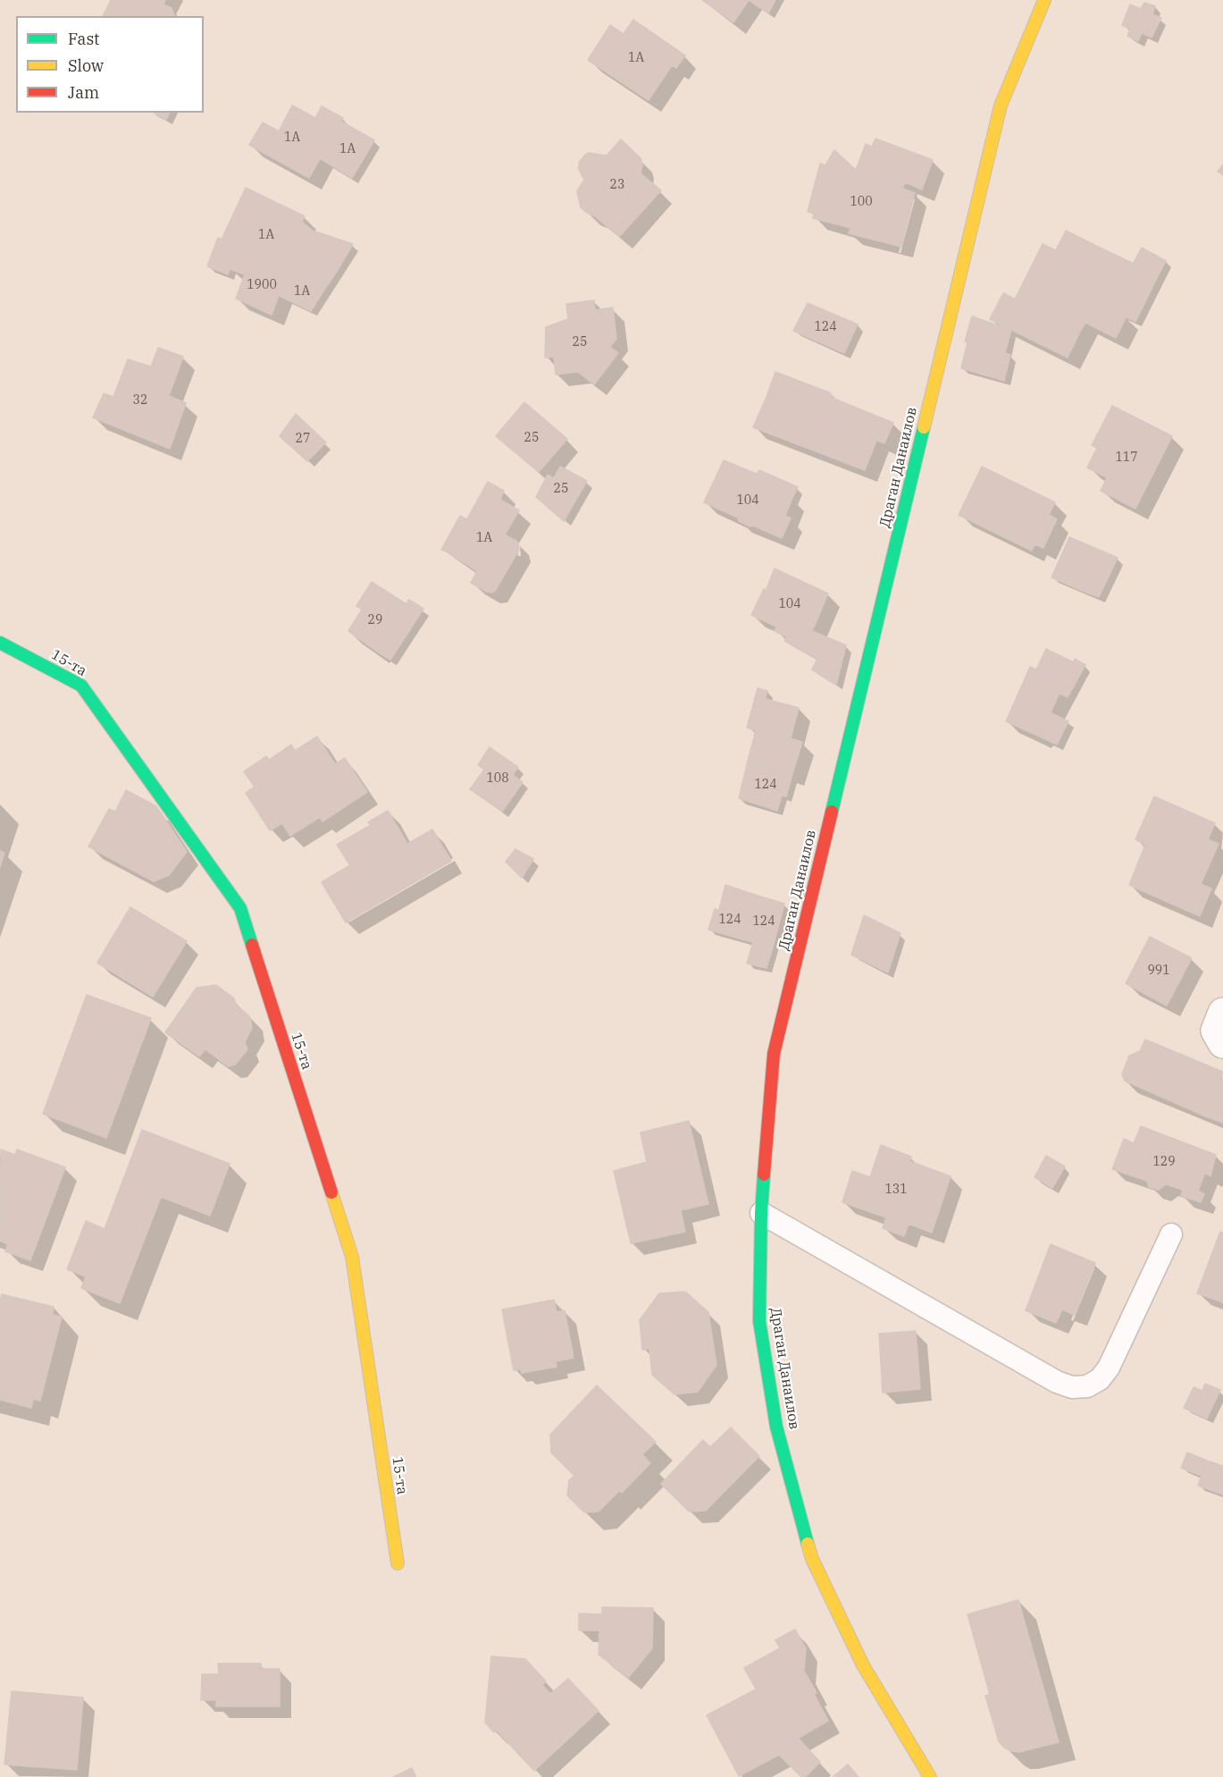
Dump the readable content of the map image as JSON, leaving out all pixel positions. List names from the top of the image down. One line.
{"streets":{"street":["Драган Данаилов","15-та"]},"house_numbers":["1А","1А","1А","23","100","1А","1900","1А","124","25","32","25","27","117","25","104","1А","104","29","108","124","124","124","991","129","131"],"legend":["Fast","Slow","Jam"]}
